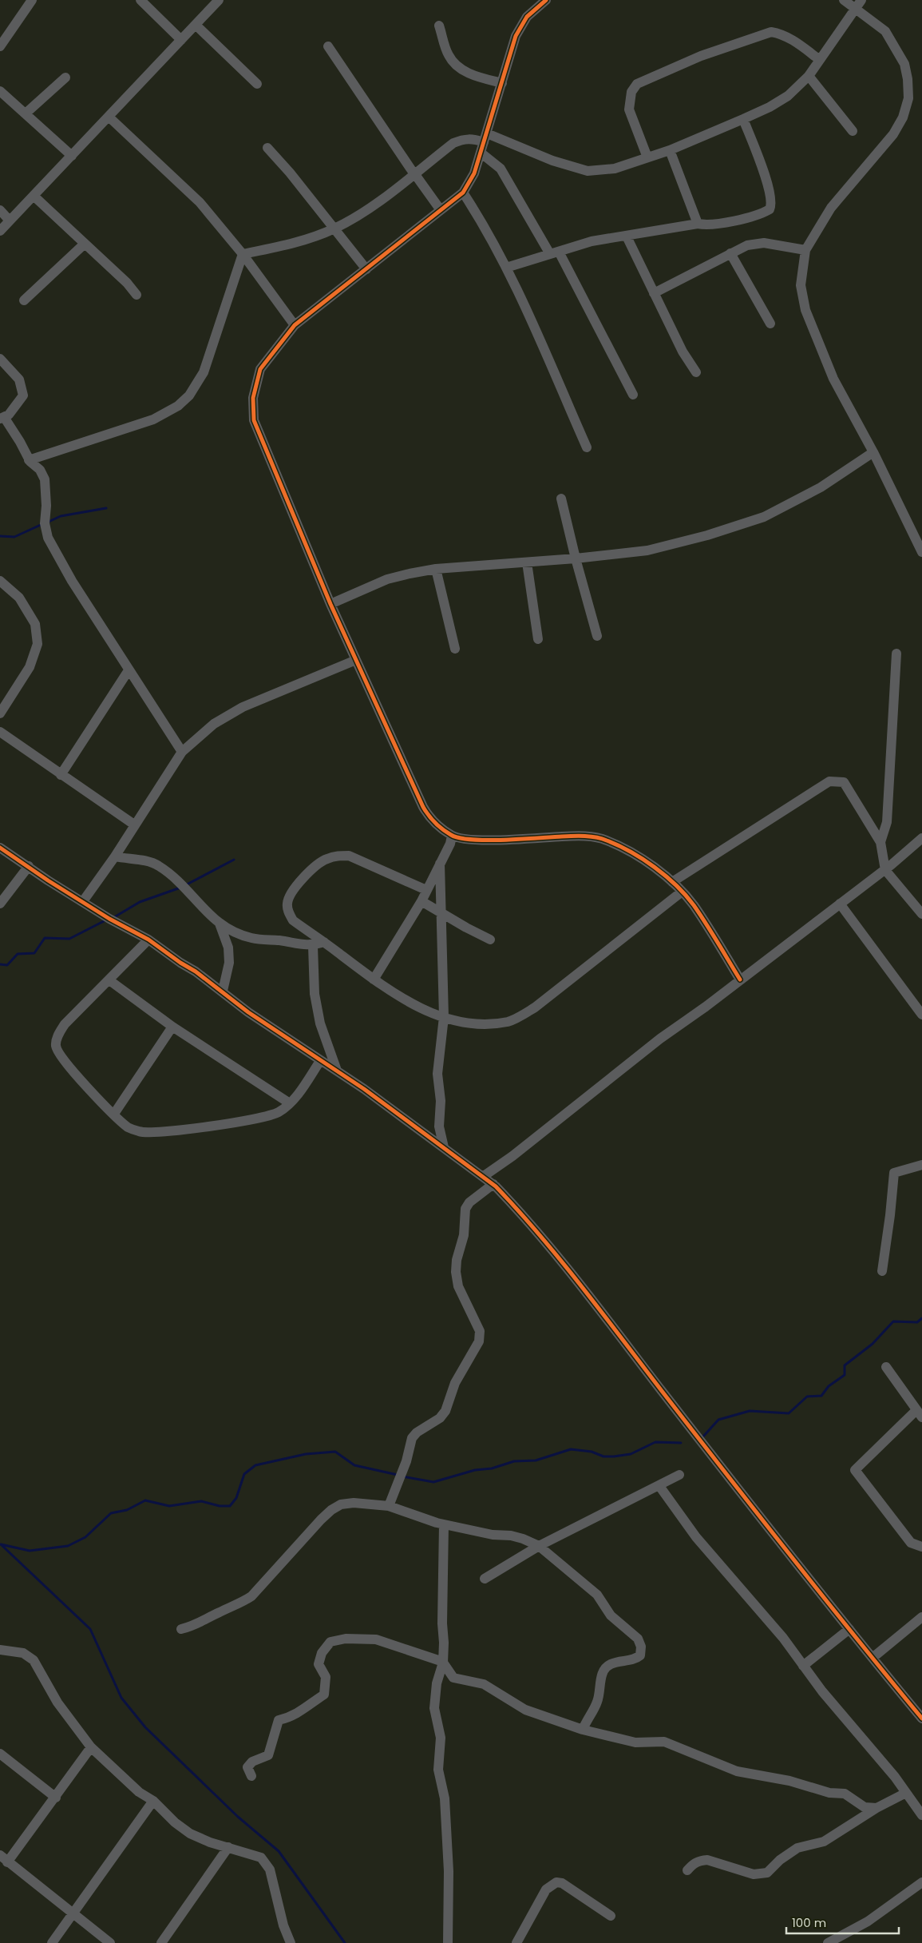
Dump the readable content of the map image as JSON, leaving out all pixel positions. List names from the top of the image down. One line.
{"scale_bar":"100 m"}
